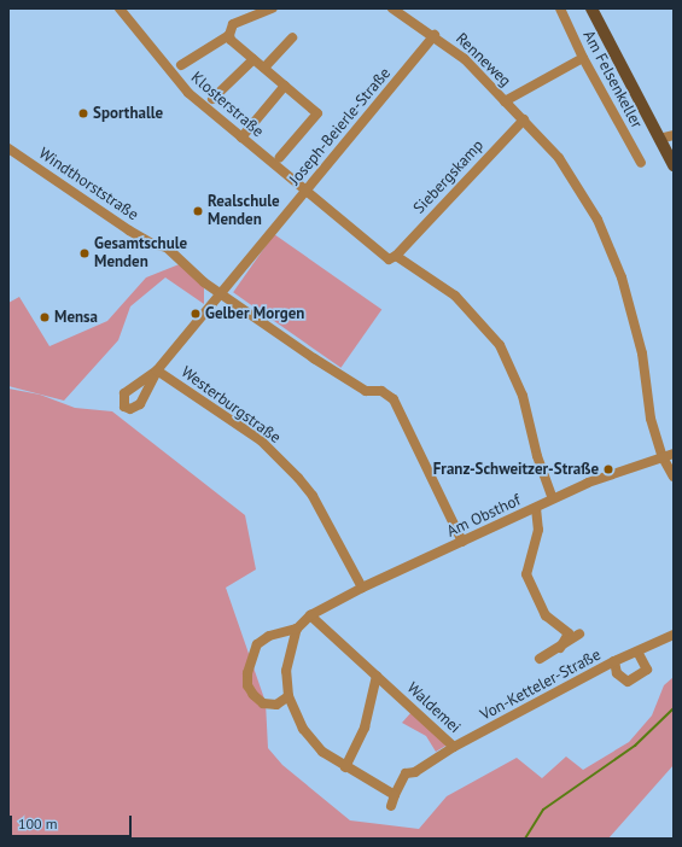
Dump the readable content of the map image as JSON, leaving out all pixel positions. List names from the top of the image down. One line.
{"streets":{"street":["Renneweg","Am Felsenkeller","Klosterstraße","Joseph-Beierle-Straße","Siebergskamp","Windthorststraße","Westerburgstraße","Am Obsthof","Von-Ketteler-Straße","Waldemei"]},"crossings":[["Renneweg","Joseph-Beierle-Straße"],["Renneweg","Siebergskamp"],["Renneweg","Am Obsthof"],["Klosterstraße","Joseph-Beierle-Straße"],["Joseph-Beierle-Straße","Windthorststraße"],["Joseph-Beierle-Straße","Westerburgstraße"],["Windthorststraße","Am Obsthof"],["Westerburgstraße","Am Obsthof"],["Am Obsthof","Waldemei"],["Von-Ketteler-Straße","Waldemei"]],"places":["Sporthalle","Realschule Menden","Gesamtschule Menden","Gelber Morgen","Mensa","Franz-Schweitzer-Straße"],"scale_bar":"100 m"}
